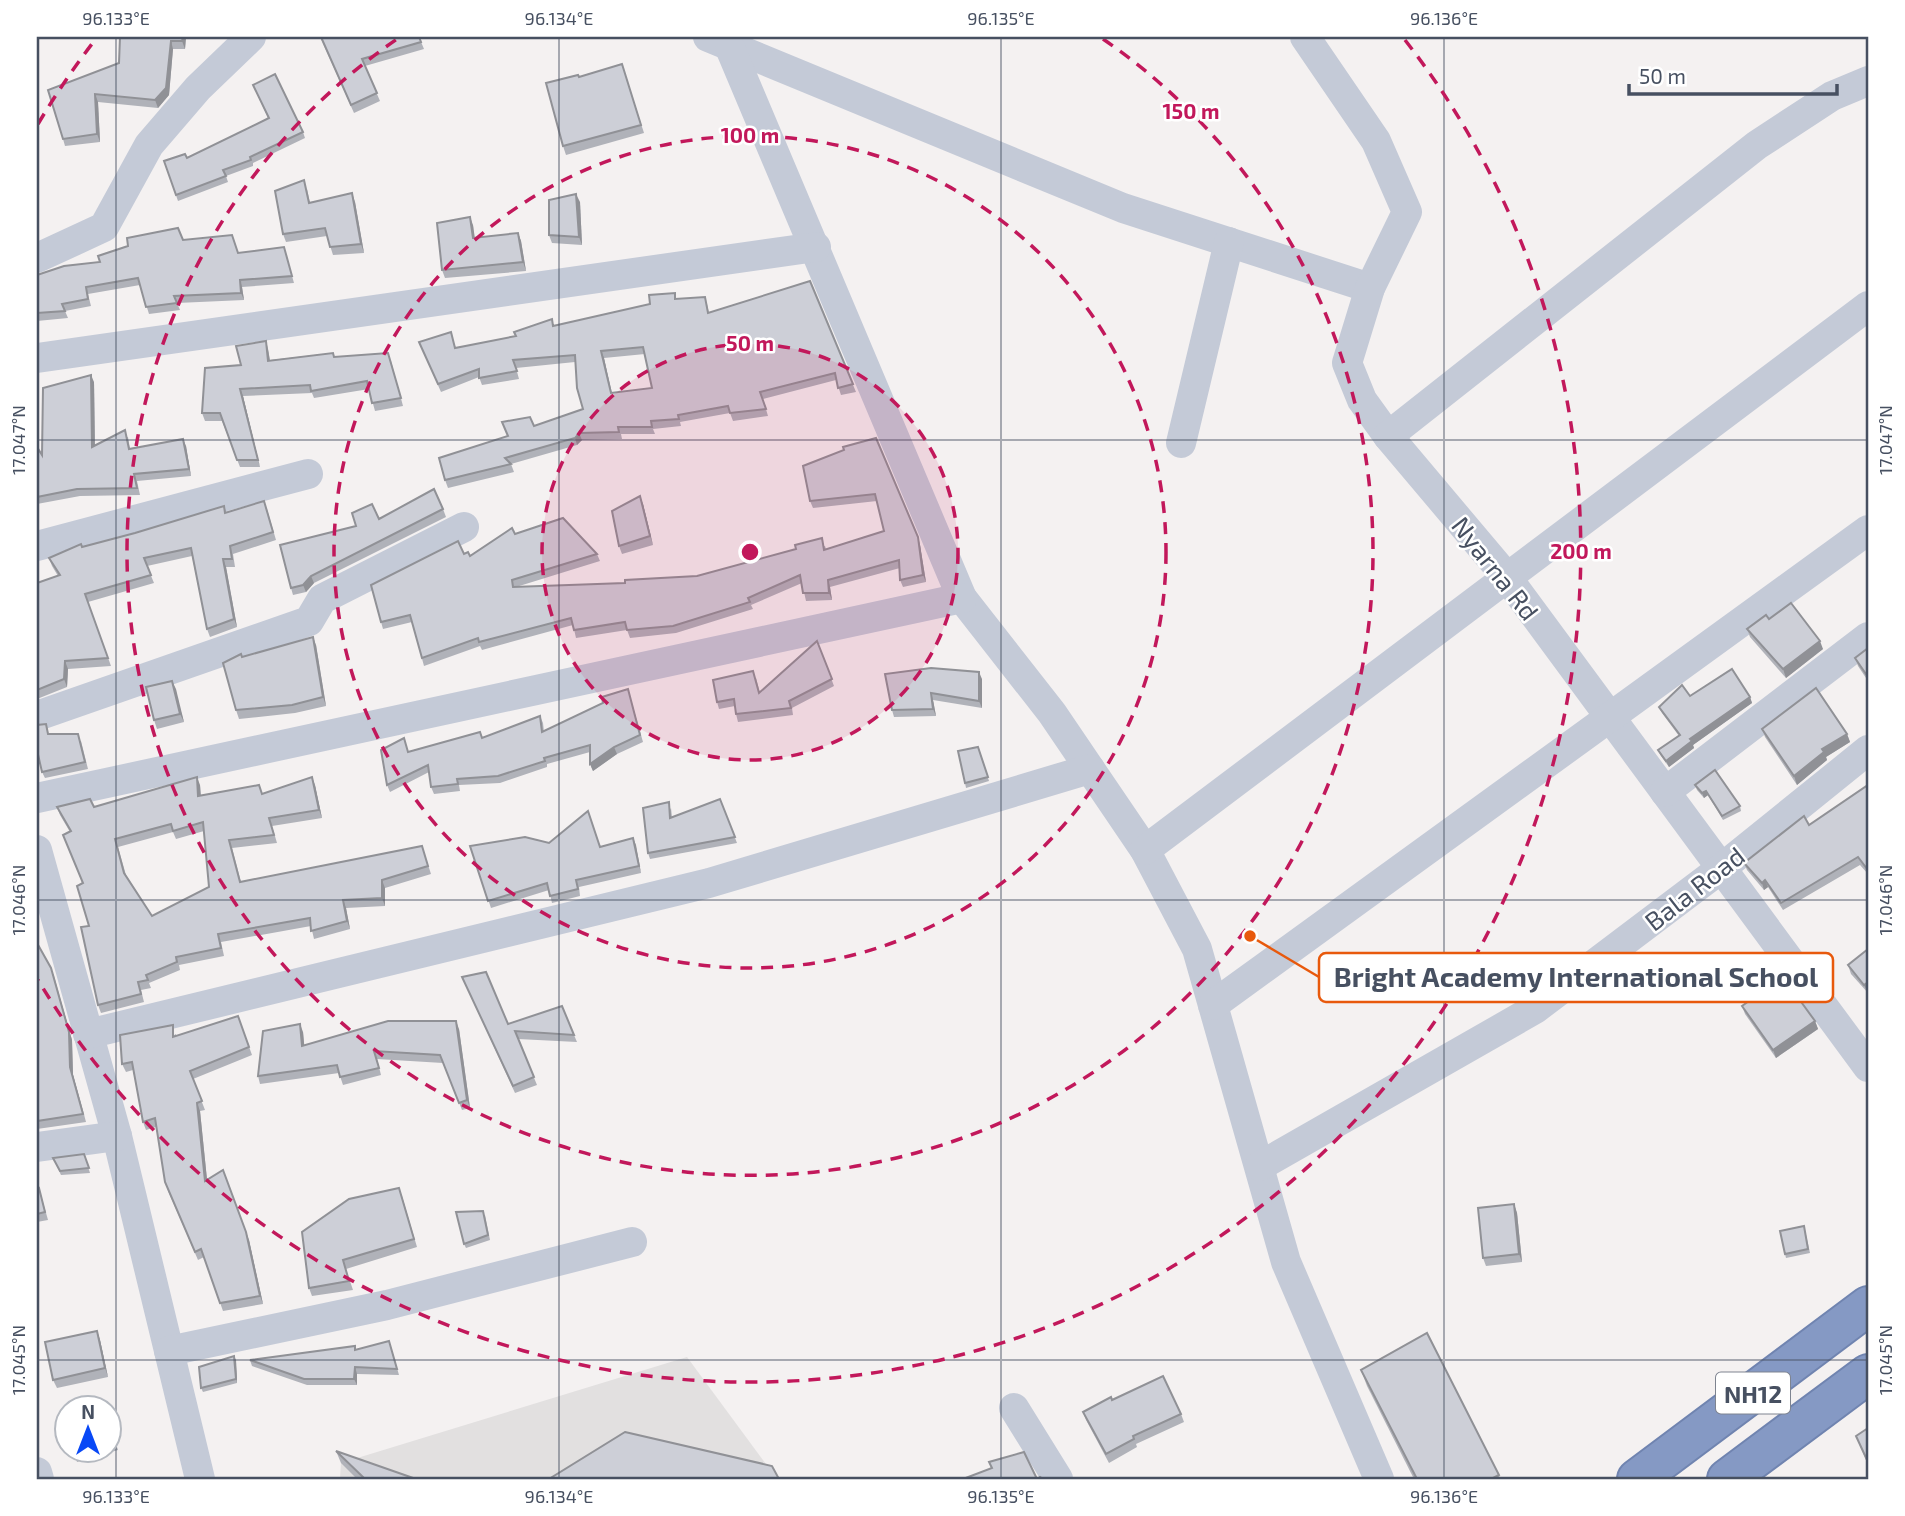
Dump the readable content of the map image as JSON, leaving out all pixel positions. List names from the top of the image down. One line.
{"streets":{"highway":["NH12"],"street":["Nyarna Rd","Bala Road"]},"crossings":[["Nyarna Rd","Bala Road"]],"places":["Bright Academy International School"],"scale_bar":"50 m","north":"top","coordinates":["96.133°E","96.134°E","96.135°E","96.136°E","17.047°N","17.046°N","17.045°N"],"rings":["150 m","100 m","50 m","200 m"]}
